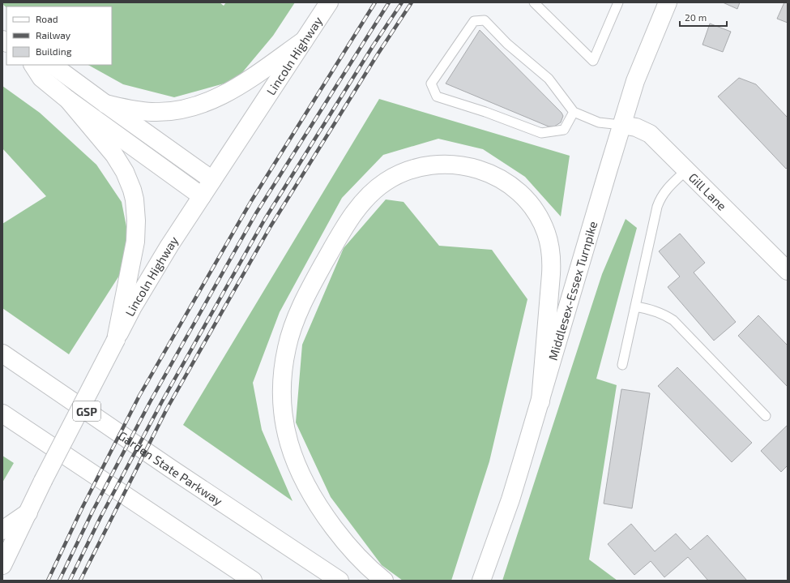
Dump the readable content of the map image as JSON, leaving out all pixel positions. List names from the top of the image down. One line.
{"streets":{"main road":["Lincoln Highway","Gill Lane","Middlesex-Essex Turnpike","GSP","Garden State Parkway"]},"crossings":[["Gill Lane","Middlesex-Essex Turnpike"]],"legend":["Road","Railway","Building"],"scale_bar":"20 m"}
